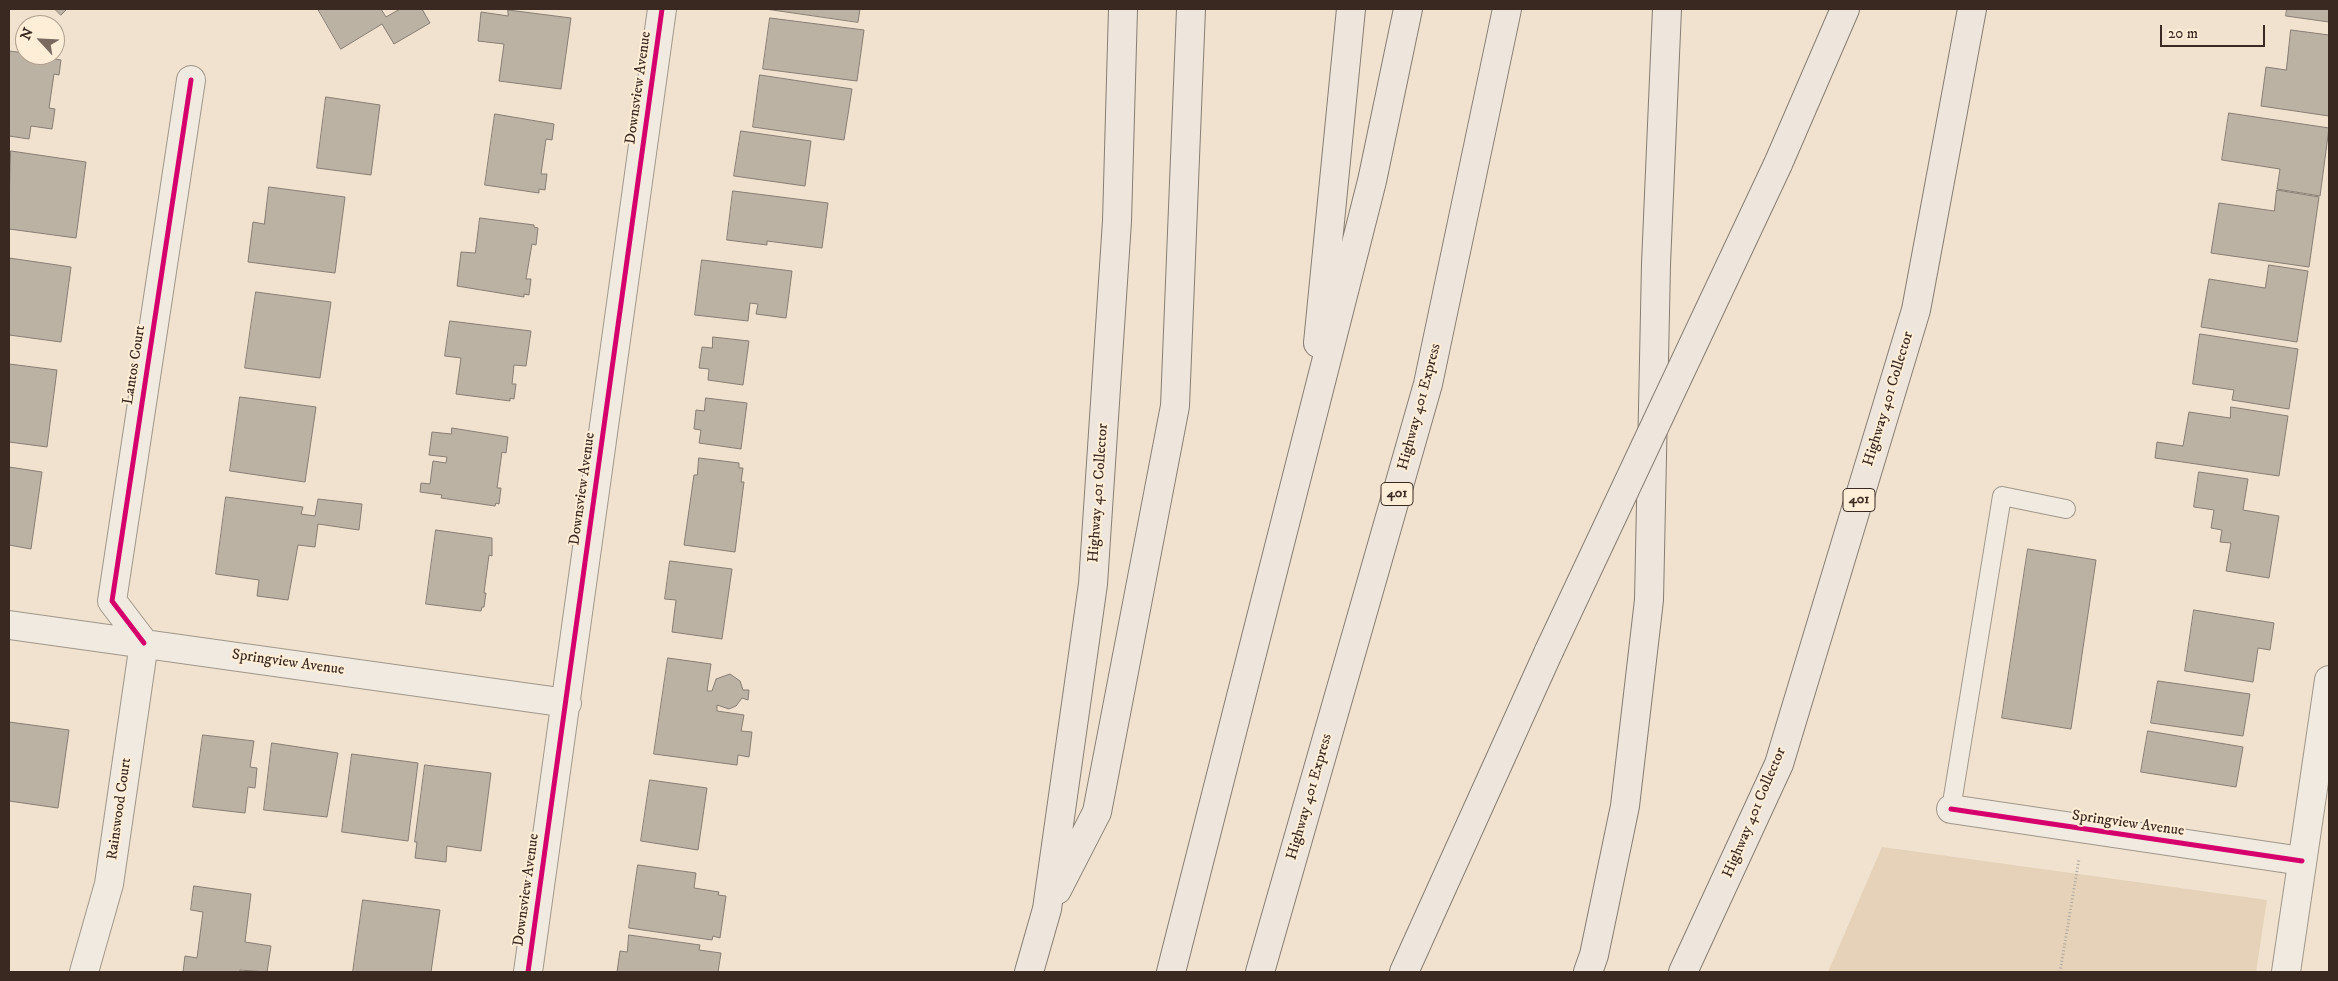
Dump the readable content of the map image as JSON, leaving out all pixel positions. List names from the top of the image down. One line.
{"streets":{"highway":["Highway 401 Collector","Highway 401 Express","401"],"street":["Downsview Avenue","Lantos Court","Springview Avenue","Rainswood Court"]},"crossings":[["Downsview Avenue","Springview Avenue"],["Lantos Court","Springview Avenue"],["Lantos Court","Rainswood Court"],["Springview Avenue","Rainswood Court"]],"scale_bar":"20 m","north":"top left"}
